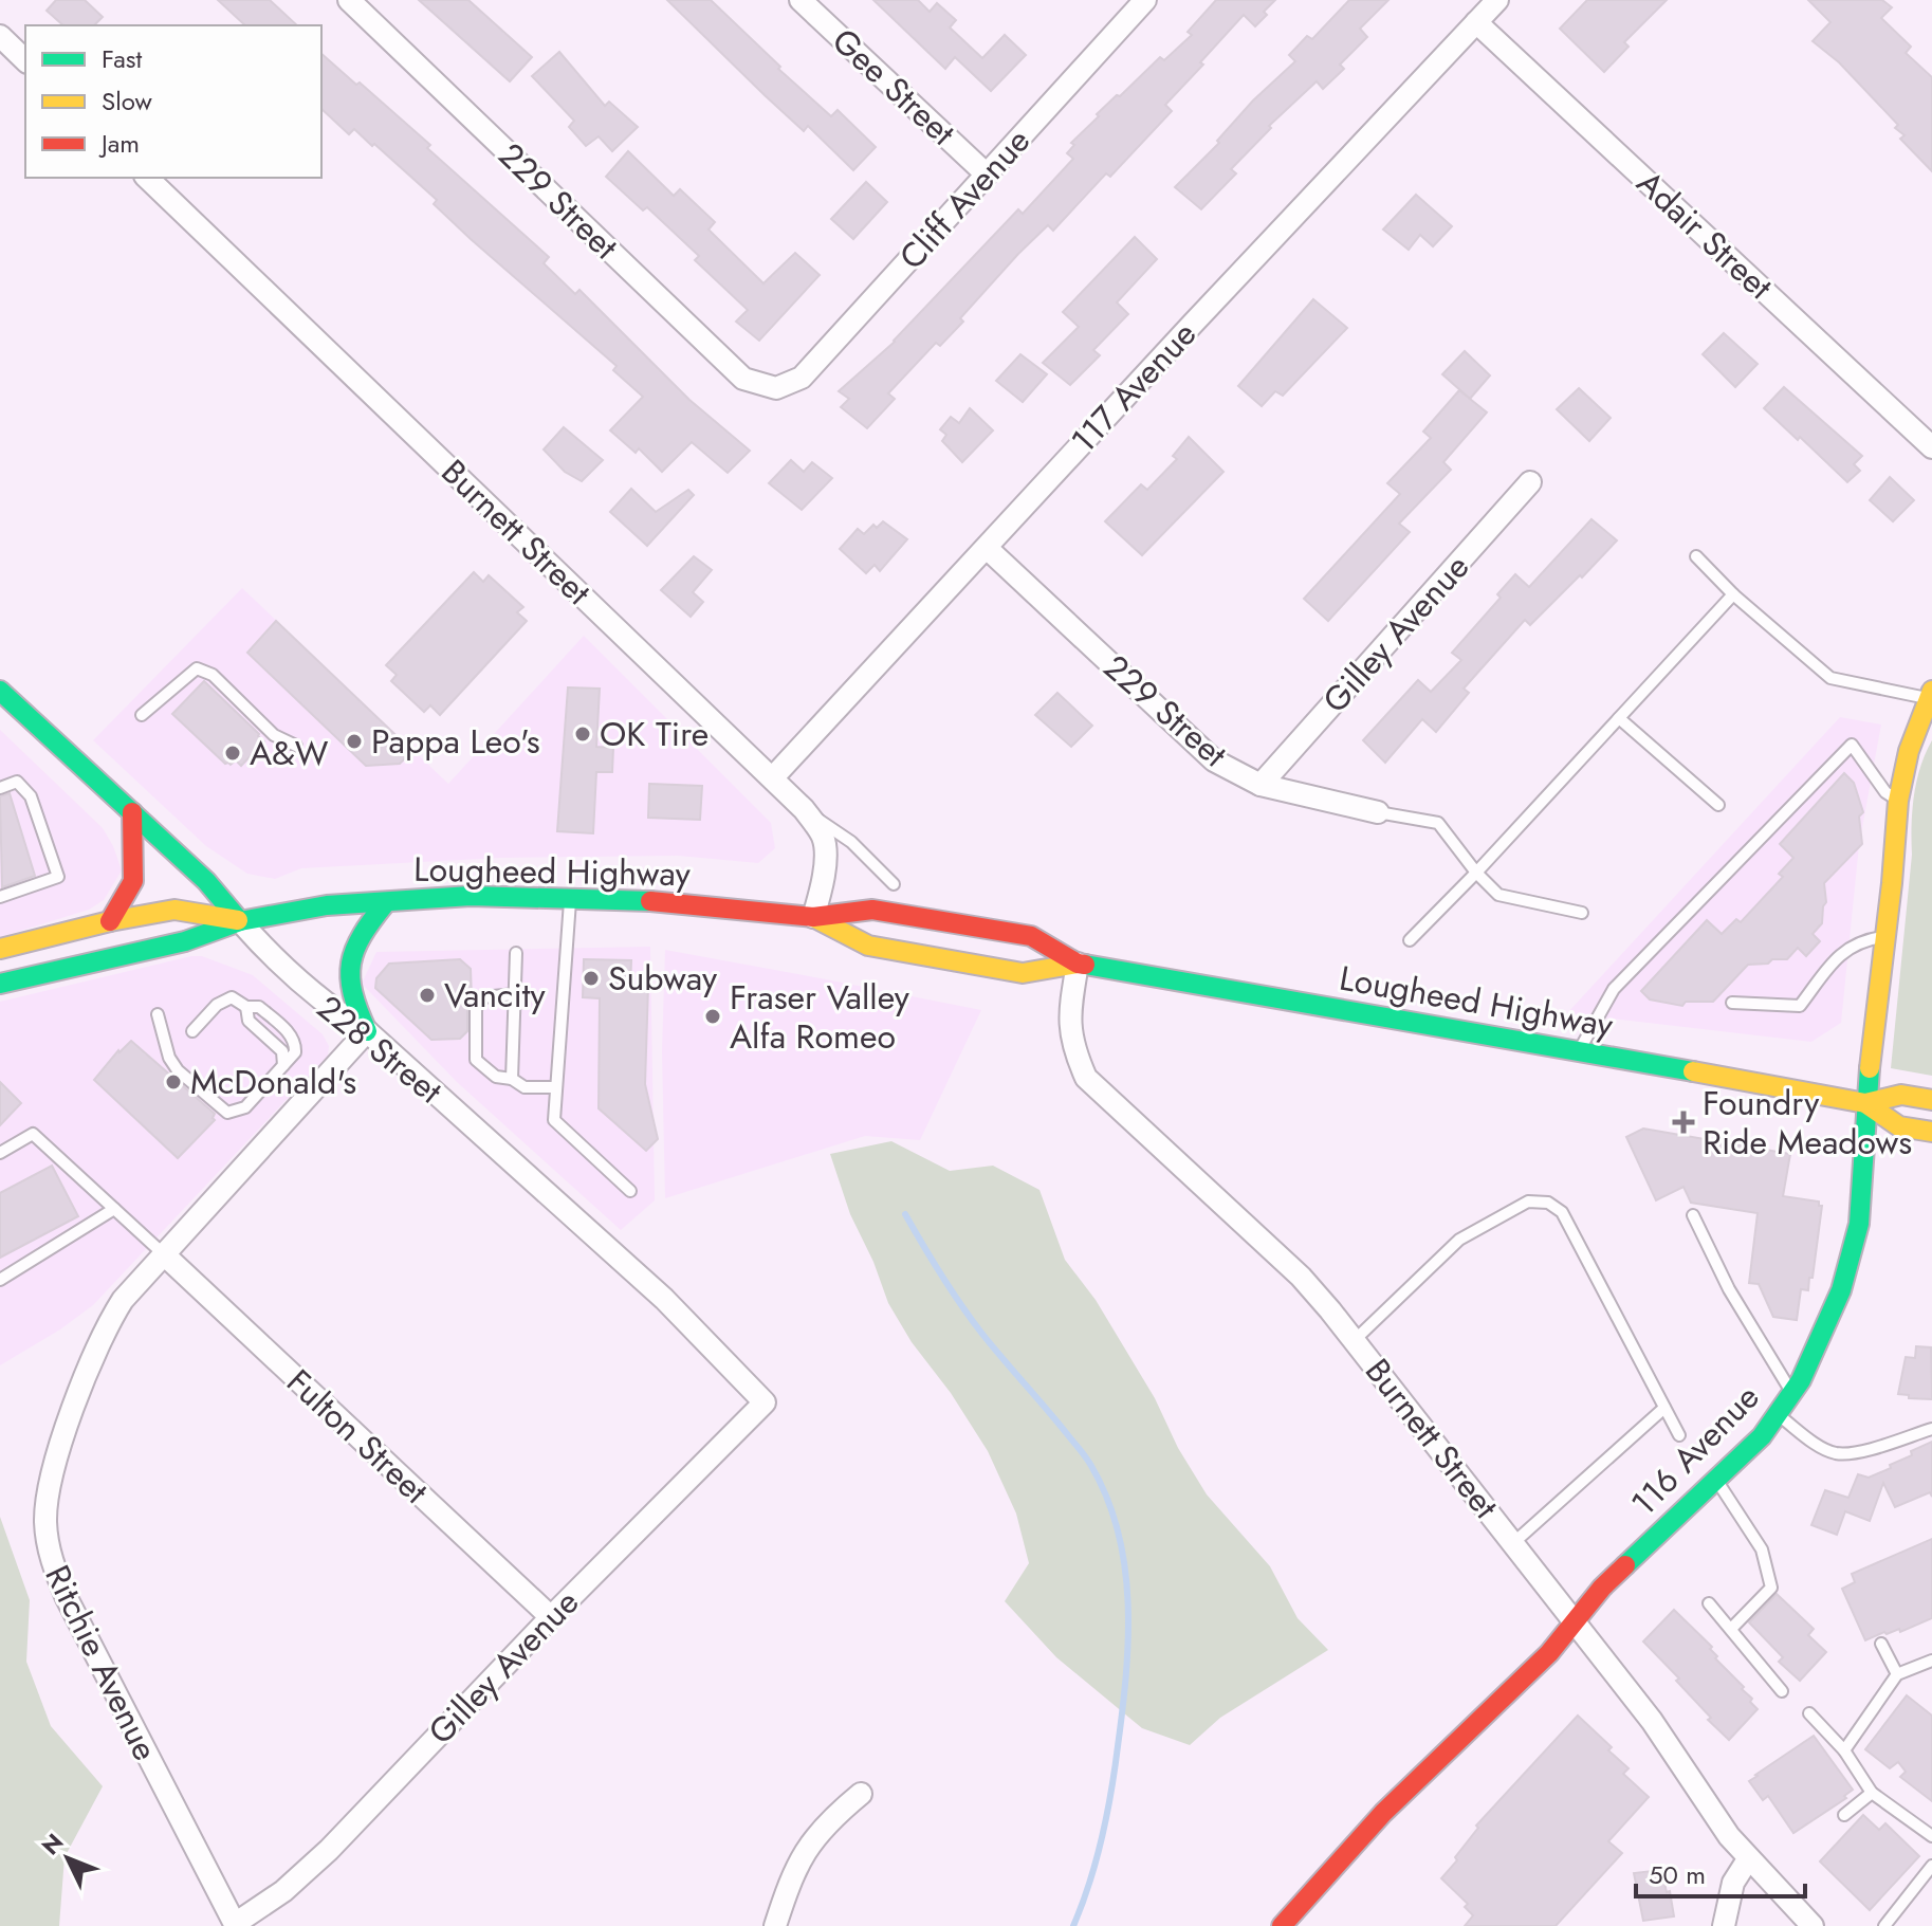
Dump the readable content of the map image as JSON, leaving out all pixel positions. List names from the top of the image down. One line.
{"streets":{"main road":["Lougheed Highway","228 Street","116 Avenue"],"street":["Gee Street","Cliff Avenue","229 Street","Adair Street","117 Avenue","Burnett Street","Gilley Avenue","Fulton Street","Ritchie Avenue"]},"crossings":[["Gee Street","Cliff Avenue"],["Cliff Avenue","229 Street"],["229 Street","117 Avenue"],["229 Street","Gilley Avenue"],["Adair Street","117 Avenue"],["117 Avenue","Burnett Street"],["Burnett Street","Lougheed Highway"],["Burnett Street","116 Avenue"],["Gilley Avenue","228 Street"],["Gilley Avenue","Fulton Street"],["Gilley Avenue","Ritchie Avenue"],["Lougheed Highway","228 Street"],["Lougheed Highway","116 Avenue"],["228 Street","Ritchie Avenue"],["Fulton Street","Ritchie Avenue"]],"places":{"other":["OK Tire","Pappa Leo's","A&W","Subway","Vancity","Fraser Valley Alfa Romeo","McDonald's"],"health":["Foundry Ride Meadows"]},"legend":["Fast","Slow","Jam"],"scale_bar":"50 m","north":"top left"}
